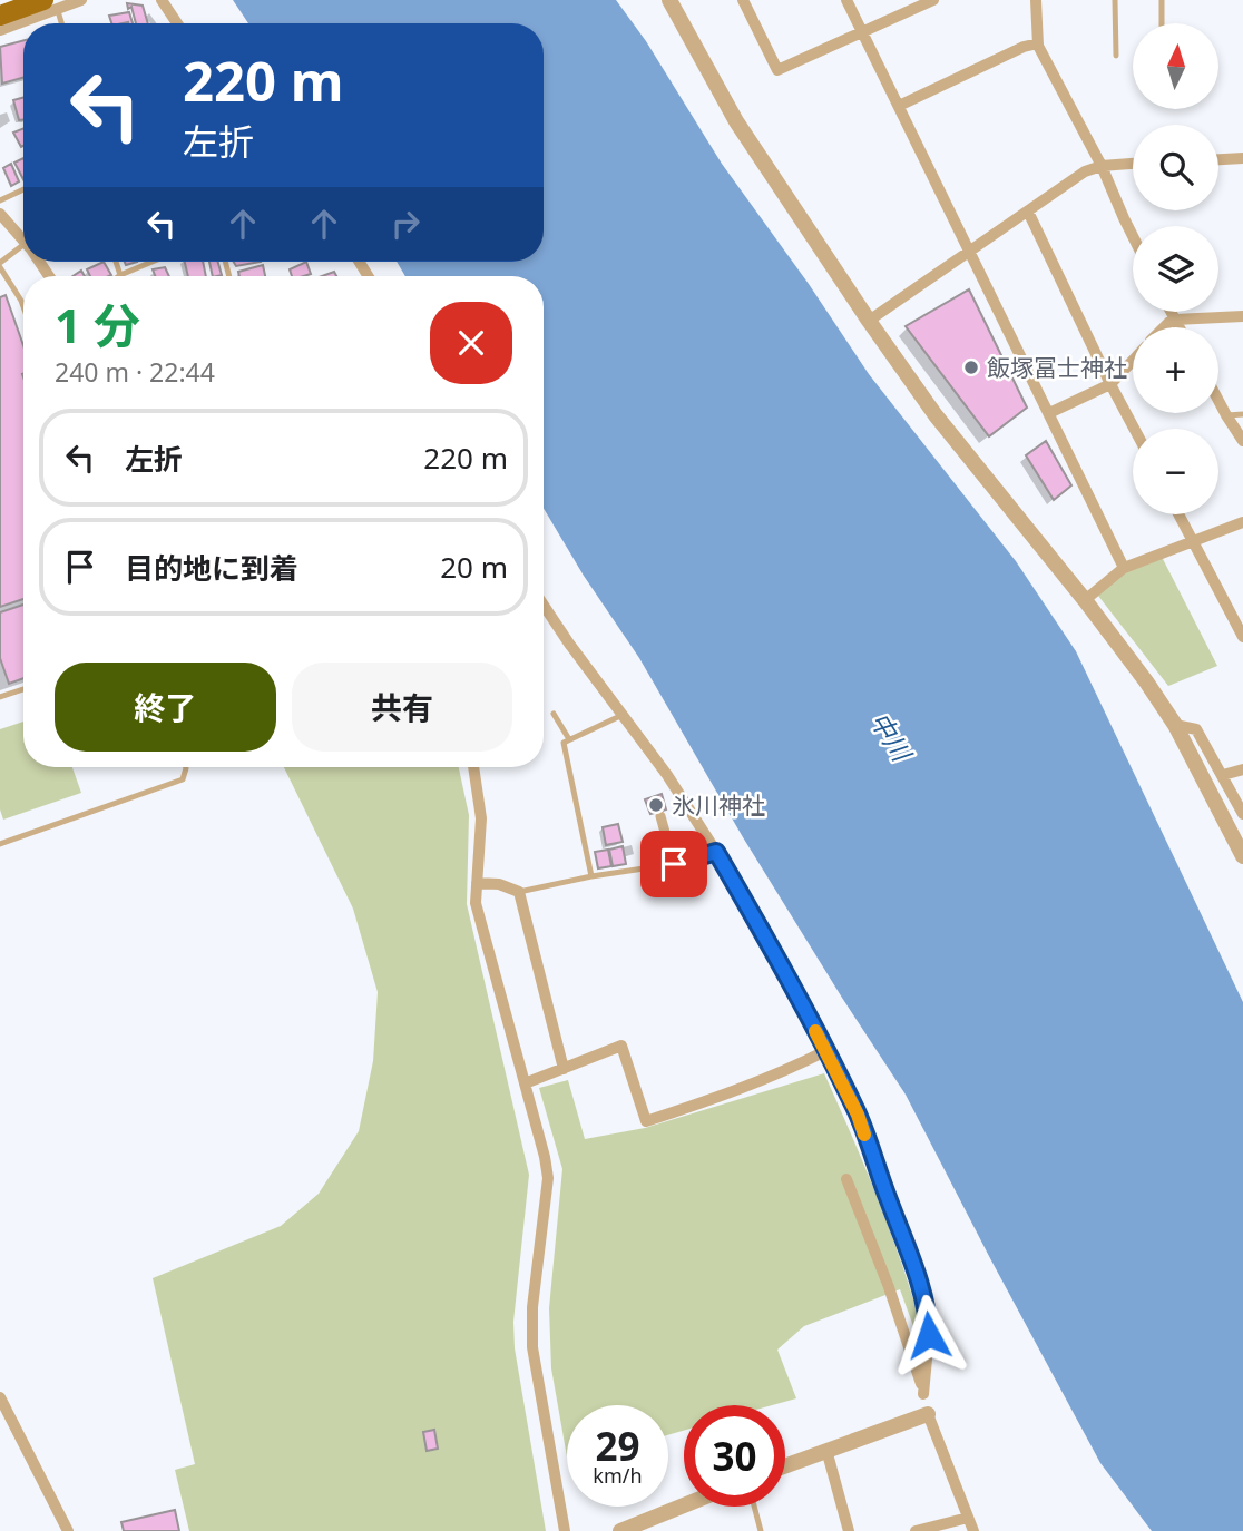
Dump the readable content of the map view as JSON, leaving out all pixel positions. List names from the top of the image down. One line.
{"water":["中川"],"places":["飯塚冨士神社","氷川神社"],"north":"top","page":{"map_buttons":["+","−"],"turn":["220 m","左折"],"heading":["1 分","240 m · 22:44"],"list":[{"name":"左折","value":"220 m"},{"name":"目的地に到着","value":"20 m"}],"buttons":["終了","共有"],"speed":"29 km/h","limit":"30"}}
